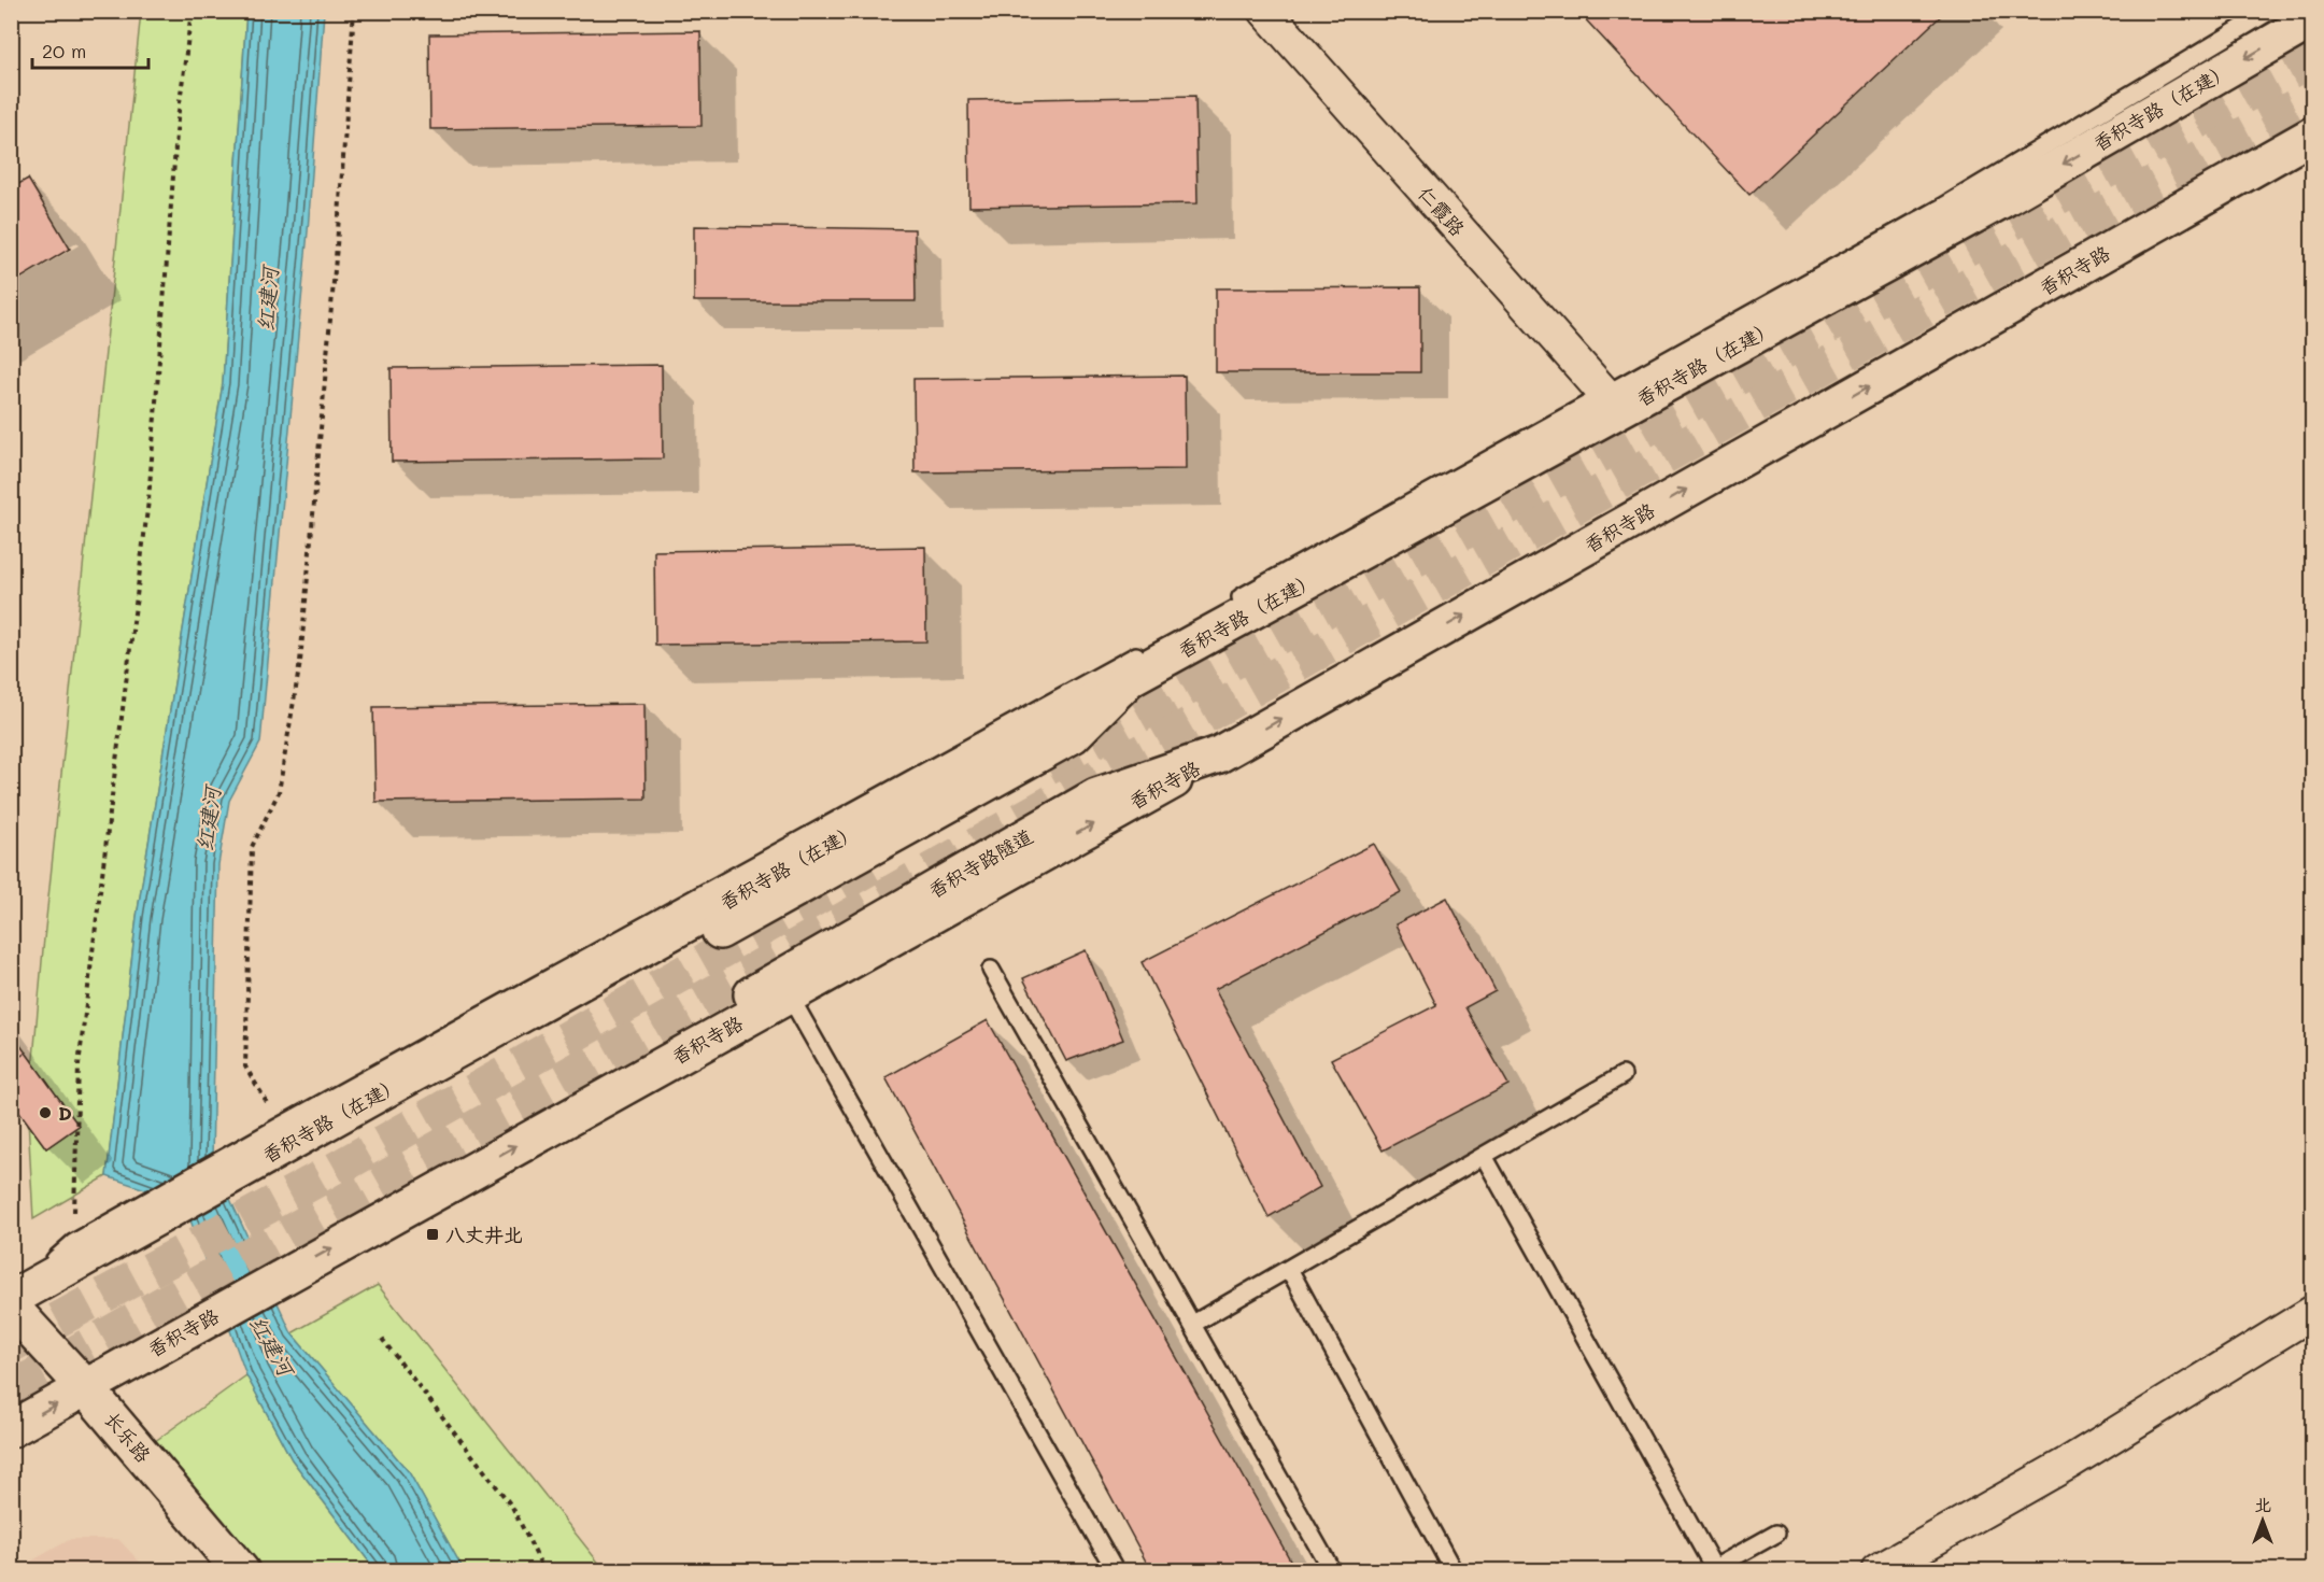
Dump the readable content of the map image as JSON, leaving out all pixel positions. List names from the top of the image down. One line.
{"streets":{"main road":["香积寺路（在建）","香积寺路","香积寺路隧道","长乐路"],"street":["仁霞路"]},"crossings":[["香积寺路（在建）","仁霞路"],["香积寺路","香积寺路隧道"],["香积寺路","长乐路"]],"one_way":["香积寺路"],"water":["红建河"],"places":{"other":["D"],"transit":["八丈井北"]},"scale_bar":"20 m","north":"top"}
